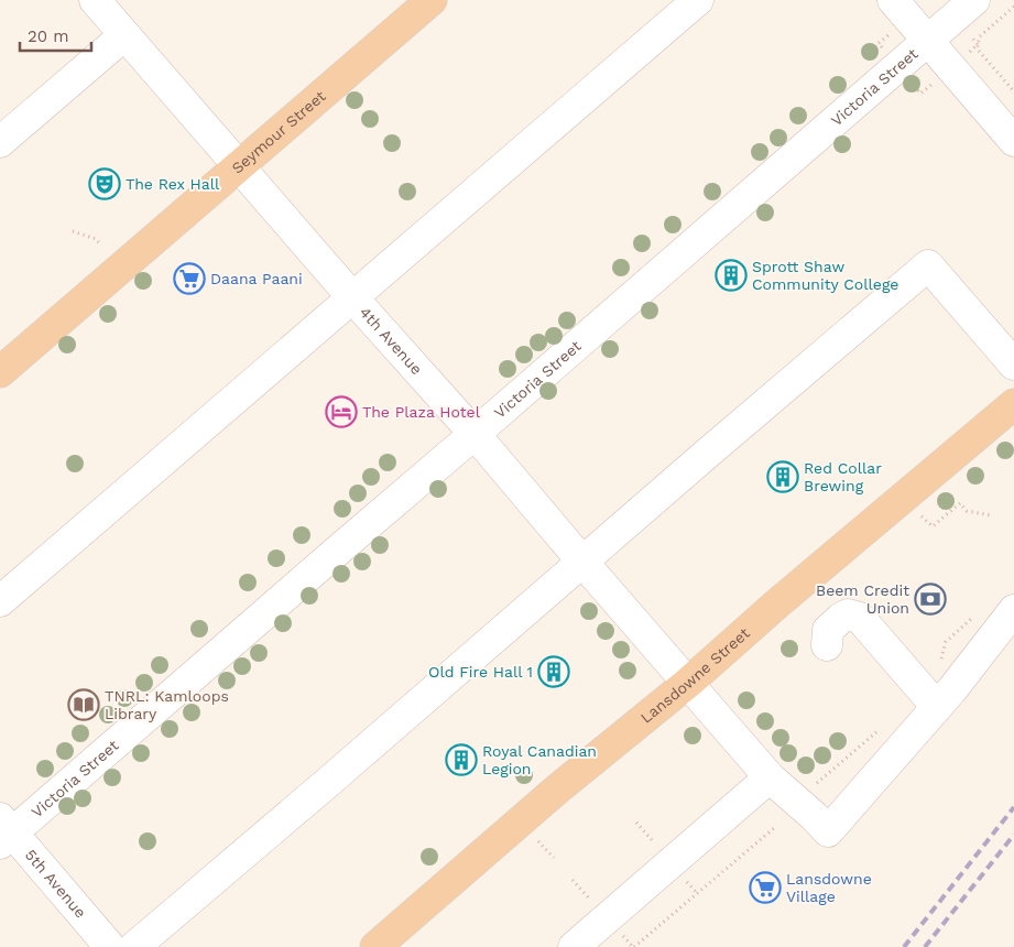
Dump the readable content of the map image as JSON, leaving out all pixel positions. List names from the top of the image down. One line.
{"streets":{"main road":["Seymour Street","Lansdowne Street"],"street":["Victoria Street","4th Avenue","5th Avenue"]},"crossings":[["Victoria Street","4th Avenue"],["Victoria Street","5th Avenue"],["Seymour Street","4th Avenue"],["4th Avenue","Lansdowne Street"]],"places":{"theatre":["The Rex Hall"],"building":["Sprott Shaw Community College","Red Collar Brewing","Old Fire Hall 1","Royal Canadian Legion"],"supermarket":["Daana Paani","Lansdowne Village"],"hotel":["The Plaza Hotel"],"bank":["Beem Credit Union"],"library":["TNRL: Kamloops Library"]},"scale_bar":"20 m"}
